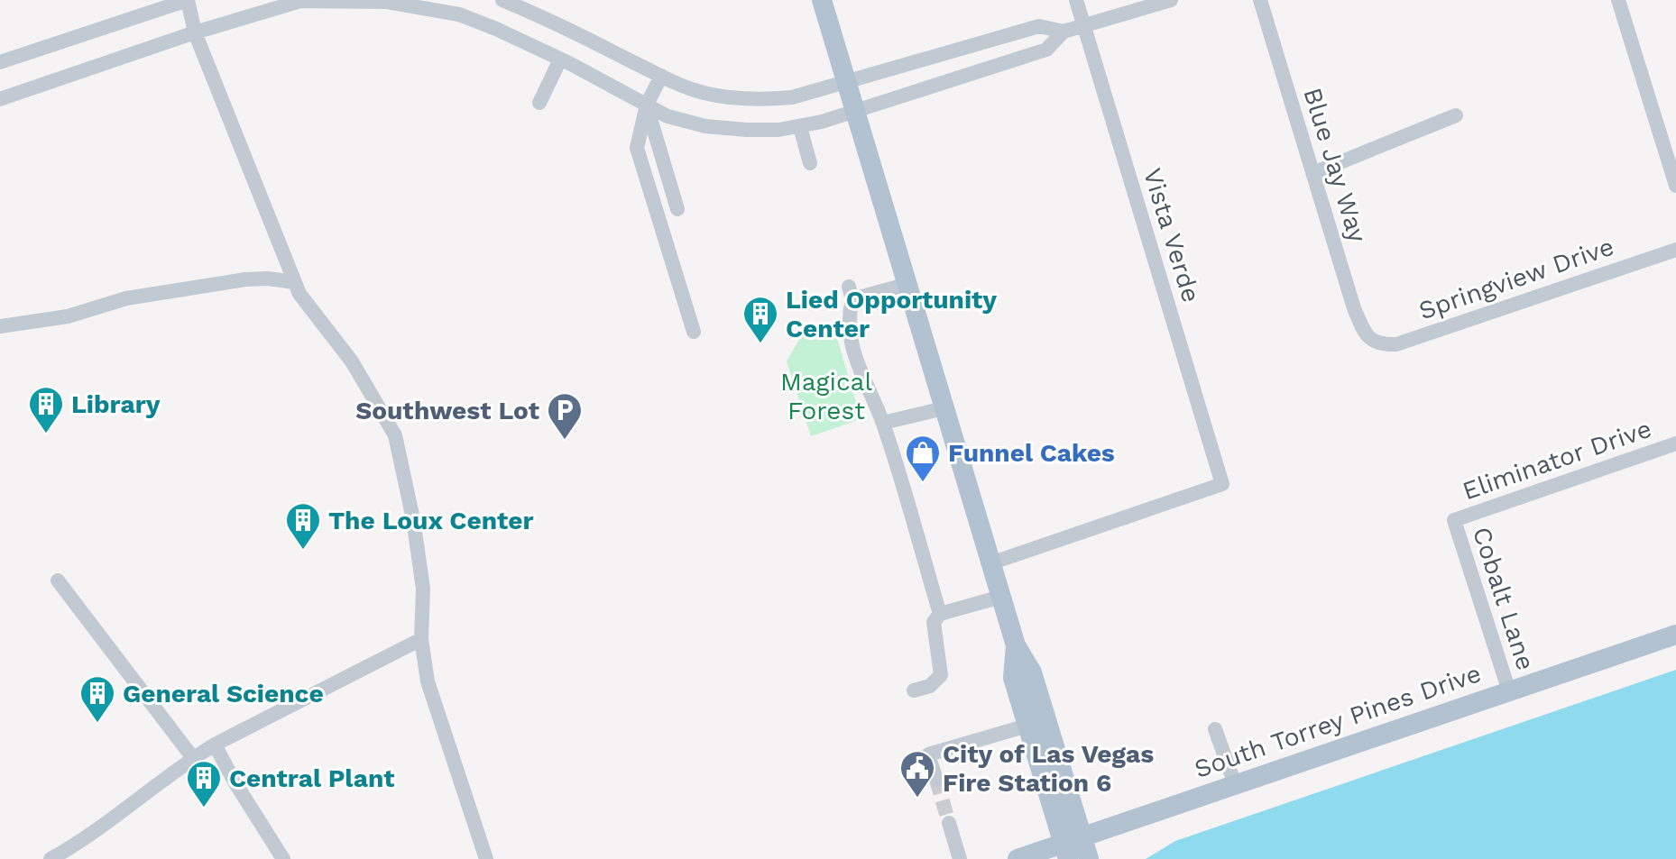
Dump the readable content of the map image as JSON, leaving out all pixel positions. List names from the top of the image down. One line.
{"streets":{"main road":["South Torrey Pines Drive"],"street":["Blue Jay Way","Vista Verde","Springview Drive","Eliminator Drive","Cobalt Lane"]},"crossings":[["Blue Jay Way","Springview Drive"],["Eliminator Drive","Cobalt Lane"],["Cobalt Lane","South Torrey Pines Drive"]],"parks":["Magical Forest"],"places":{"building":["Lied Opportunity Center","Library","The Loux Center","General Science","Central Plant"],"parking":["Southwest Lot"],"shop":["Funnel Cakes"],"public building":["City of Las Vegas Fire Station 6"]}}
